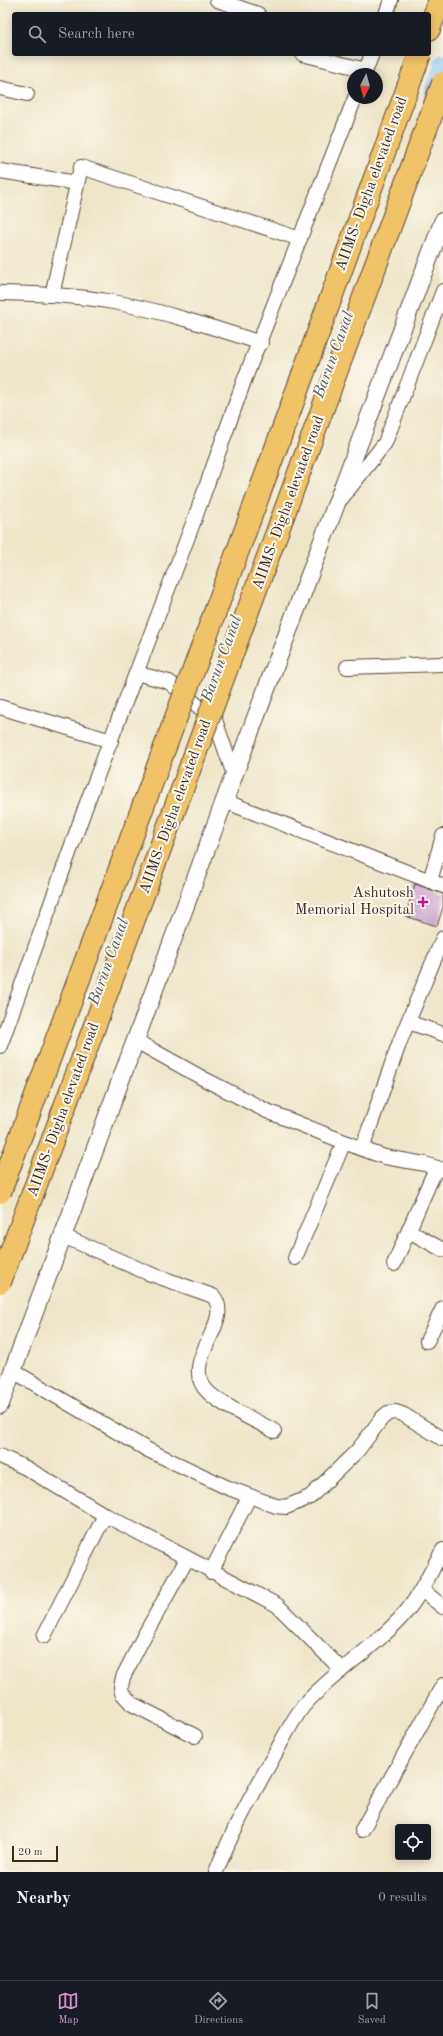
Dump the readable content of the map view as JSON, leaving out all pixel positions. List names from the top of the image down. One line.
{"streets":{"highway":["AIIMS- Digha elevated road"]},"water":["Barun Canal"],"places":{"health":["Ashutosh Memorial Hospital"]},"scale_bar":"20 m","north":"bottom","page":{"search":"Search here","scale":"20 m","heading":["Nearby","0 results"],"nav":["Map","Directions","Saved"]}}
